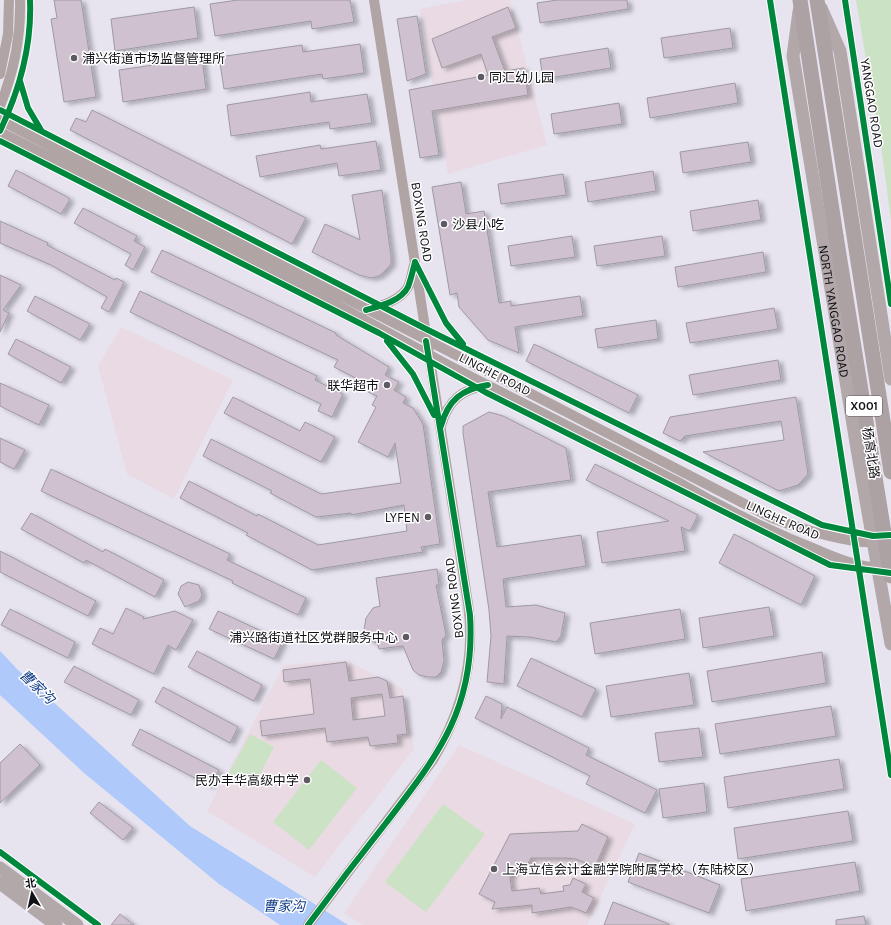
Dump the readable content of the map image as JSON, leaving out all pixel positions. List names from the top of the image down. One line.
{"streets":{"highway":["NORTH YANGGAO ROAD","X001","杨高北路"],"street":["BOXING ROAD","LINGHE ROAD"],"cycle path":["YANGGAO ROAD"]},"crossings":[["BOXING ROAD","LINGHE ROAD"],["NORTH YANGGAO ROAD","LINGHE ROAD"],["NORTH YANGGAO ROAD","杨高北路"],["X001","杨高北路"]],"water":["曹家沟"],"places":["浦兴街道市场监督管理所","同汇幼儿园","沙县小吃","联华超市","LYFEN","浦兴路街道社区党群服务中心","民办丰华高级中学","上海立信会计金融学院附属学校（东陆校区）"],"north":"top"}
